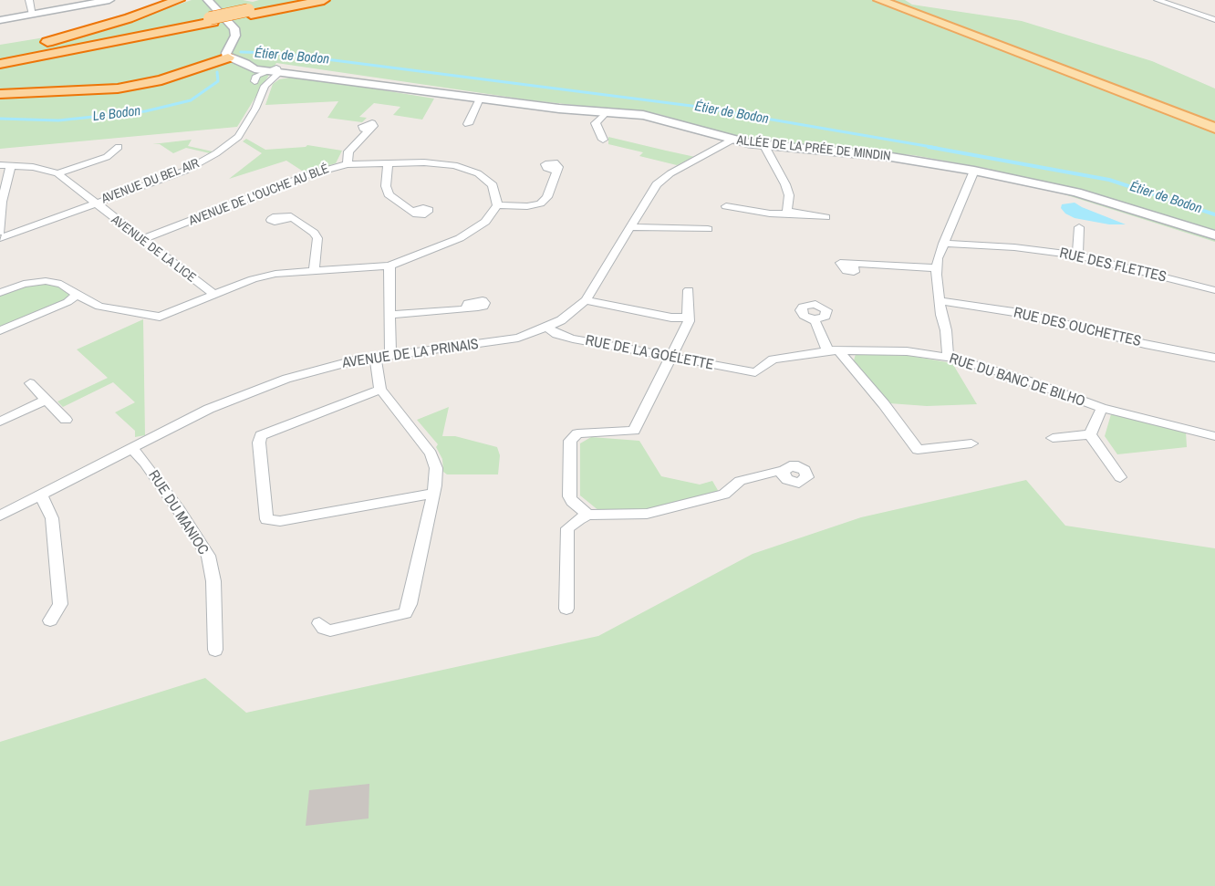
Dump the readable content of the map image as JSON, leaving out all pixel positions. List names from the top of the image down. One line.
{"streets":{"street":["ALLÉE DE LA PRÉE DE MINDIN","AVENUE DU BEL AIR","AVENUE DE L'OUCHE AU BLÉ","AVENUE DE LA LICE","RUE DES FLETTES","RUE DES OUCHETTES","RUE DE LA GOÉLETTE","AVENUE DE LA PRINAIS","RUE DU BANC DE BILHO","RUE DU MANIOC"]},"crossings":[["ALLÉE DE LA PRÉE DE MINDIN","AVENUE DU BEL AIR"],["ALLÉE DE LA PRÉE DE MINDIN","AVENUE DE LA PRINAIS"],["AVENUE DU BEL AIR","AVENUE DE LA LICE"],["AVENUE DE L'OUCHE AU BLÉ","AVENUE DE LA LICE"],["RUE DE LA GOÉLETTE","AVENUE DE LA PRINAIS"],["RUE DE LA GOÉLETTE","RUE DU BANC DE BILHO"],["AVENUE DE LA PRINAIS","RUE DU MANIOC"]],"water":["Étier de Bodon","Le Bodon"]}
